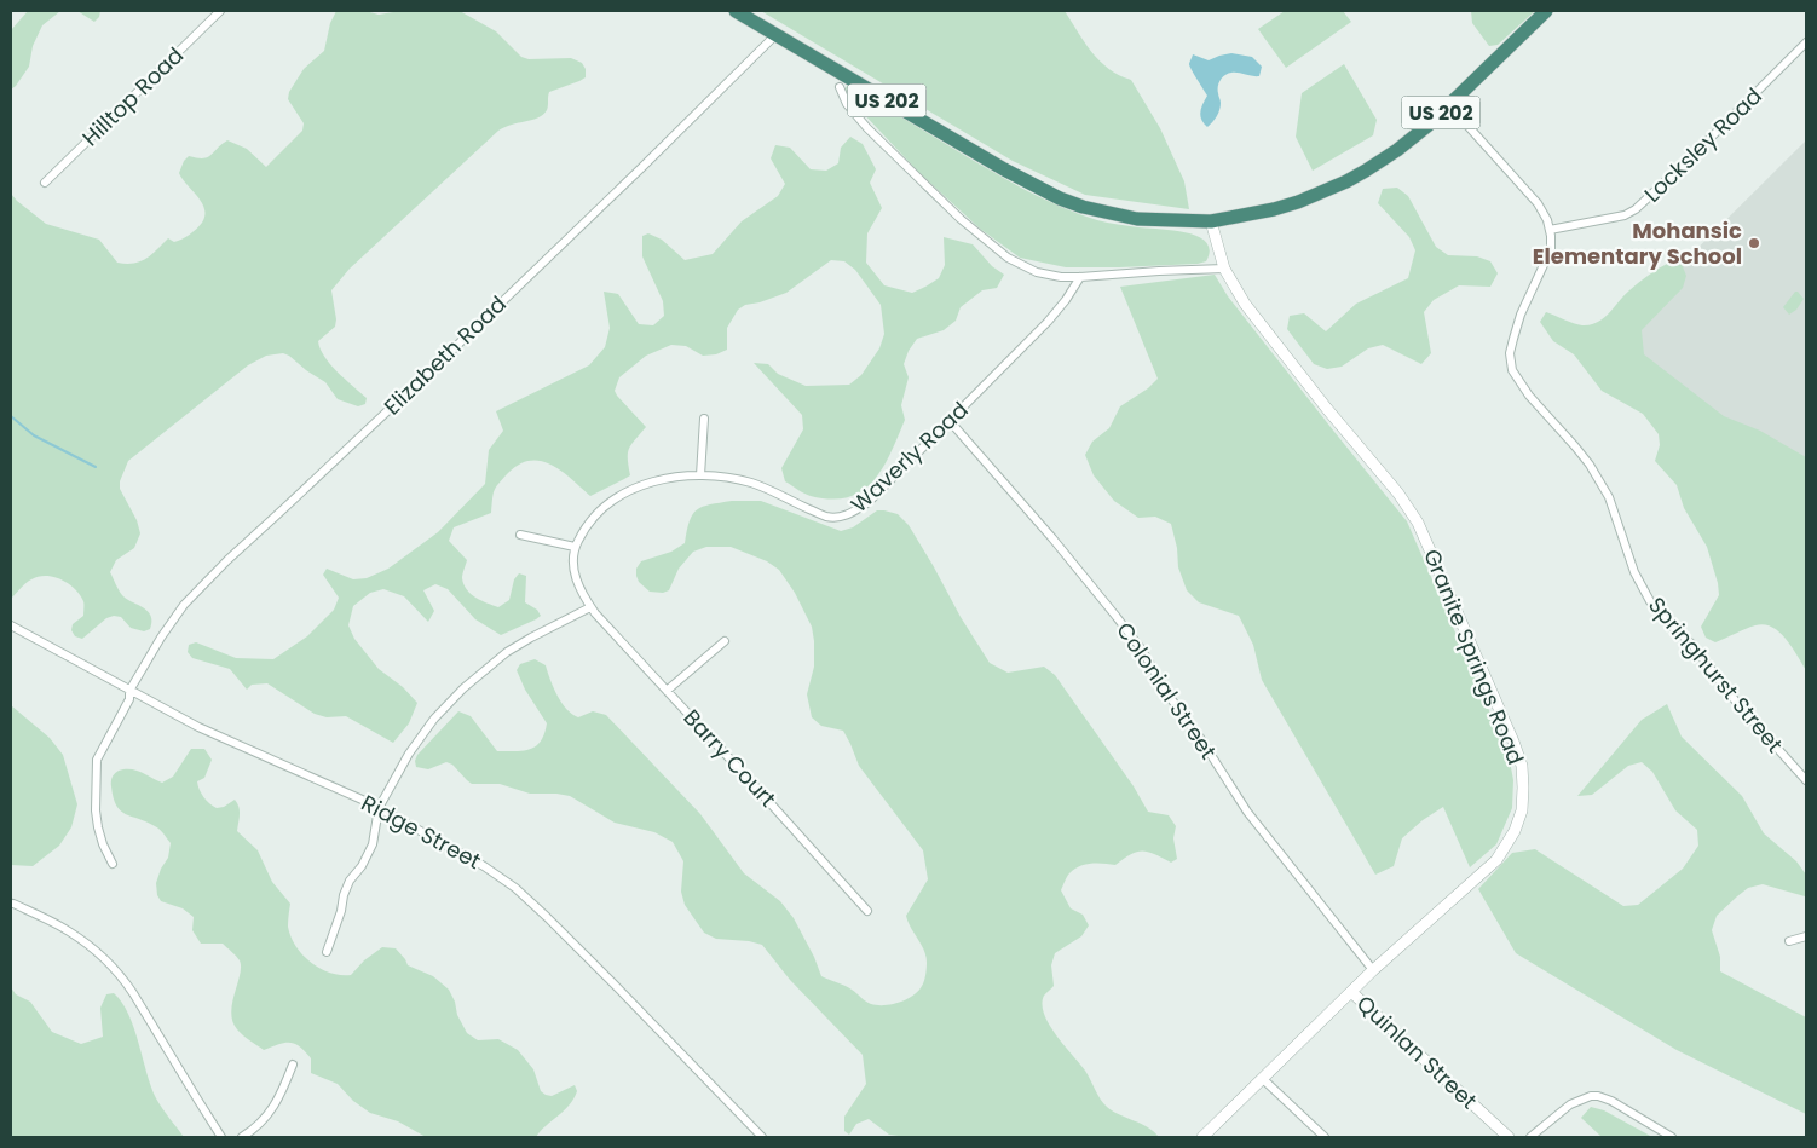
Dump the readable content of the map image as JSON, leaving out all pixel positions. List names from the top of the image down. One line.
{"streets":{"highway":["US 202"],"street":["Hilltop Road","Locksley Road","Elizabeth Road","Waverly Road","Granite Springs Road","Springhurst Street","Colonial Street","Barry Court","Ridge Street","Quinlan Street"]},"crossings":[["US 202","Elizabeth Road"],["US 202","Granite Springs Road"],["Locksley Road","Springhurst Street"],["Elizabeth Road","Ridge Street"],["Waverly Road","Colonial Street"],["Granite Springs Road","Colonial Street"],["Granite Springs Road","Quinlan Street"]],"places":["Mohansic Elementary School"]}
